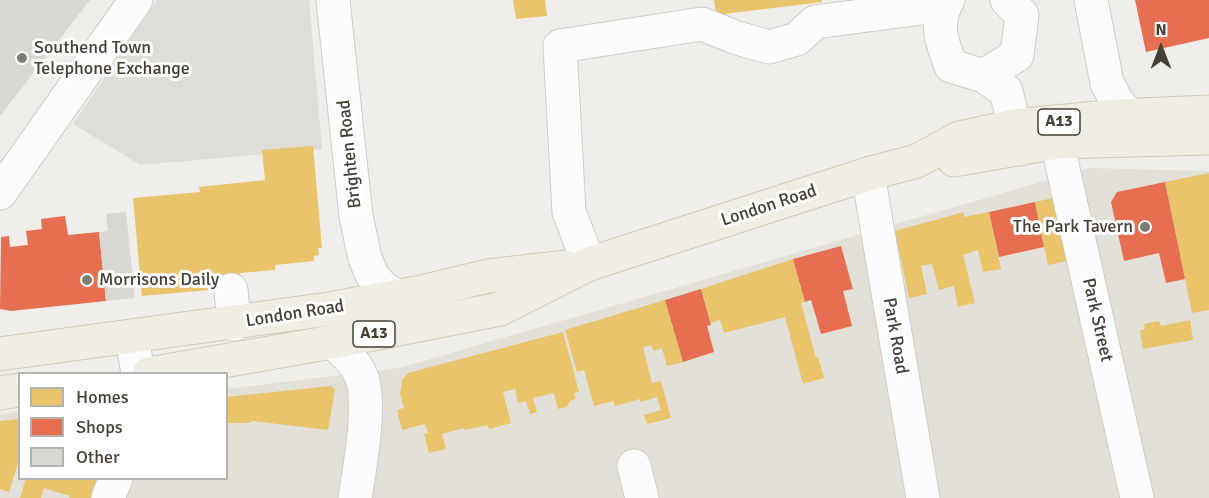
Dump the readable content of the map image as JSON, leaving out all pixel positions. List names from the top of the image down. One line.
{"streets":{"main road":["A13","London Road"],"street":["Brighten Road","Park Street","Park Road"]},"crossings":[["Brighten Road","London Road"],["London Road","Park Street"],["London Road","Park Road"]],"places":["Southend Town Telephone Exchange","The Park Tavern","Morrisons Daily"],"legend":["Homes","Shops","Other"],"north":"top"}
